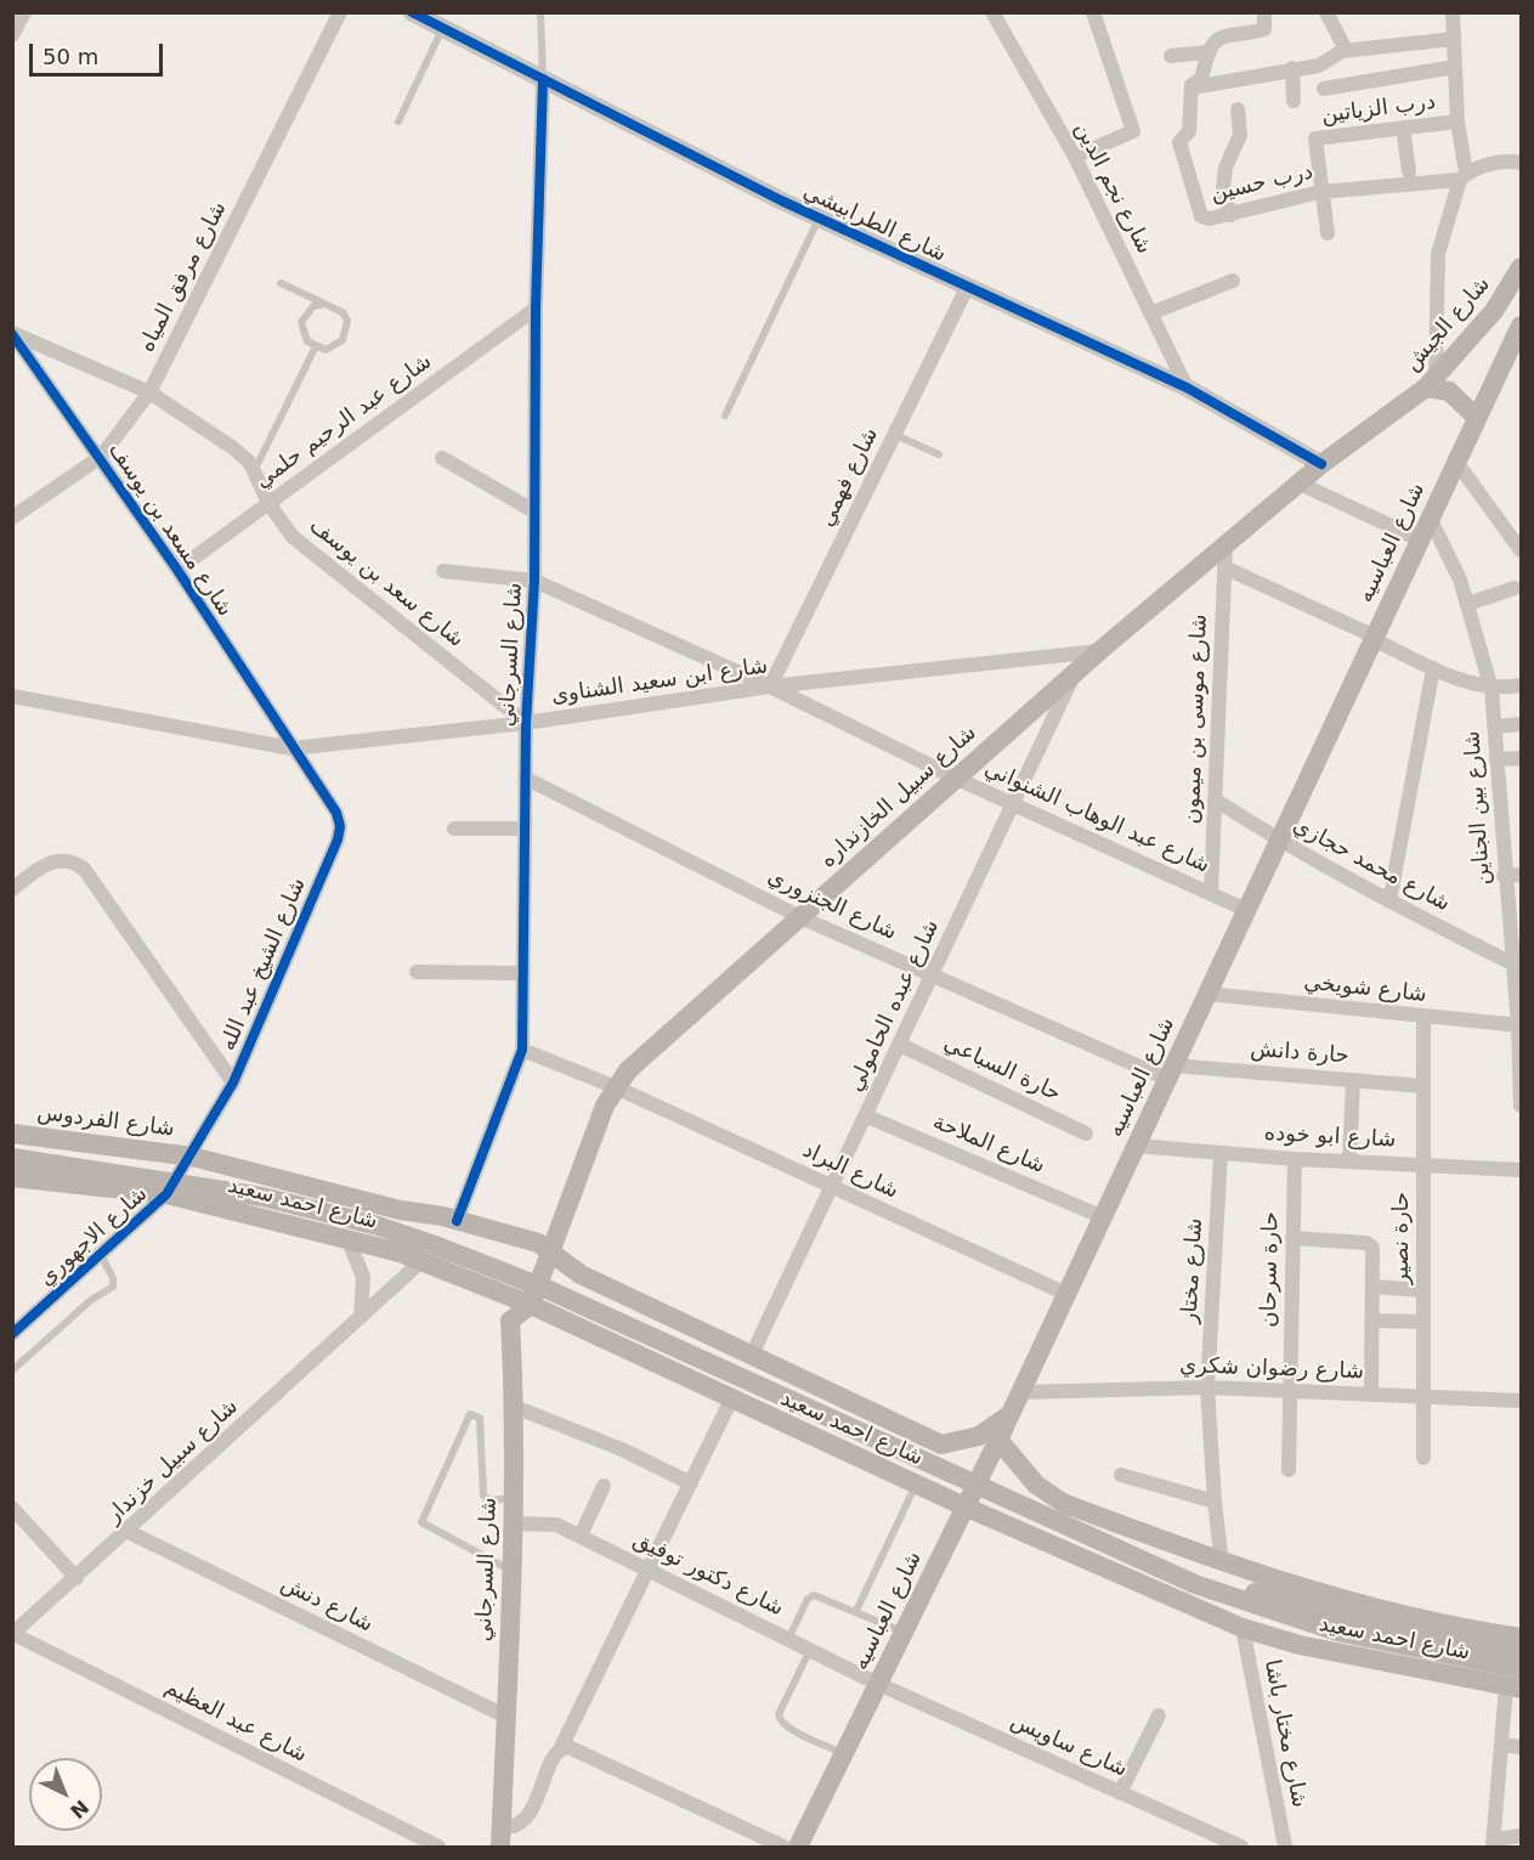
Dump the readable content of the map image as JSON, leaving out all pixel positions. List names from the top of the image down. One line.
{"streets":{"main road":["شارع الجيش","شارع العباسيه","شارع السرجاني","شارع سبيل الخازنداره","شارع الفردوس","شارع احمد سعيد"],"street":["درب الزياتين","درب حسين","شارع نجم الدين","شارع الطرابيشي","شارع مرفق المياه","شارع عبد الرحيم حلمي","شارع فهمي","شارع مسعد بن يوسف","شارع سعد بن يوسف","شارع ابن سعيد الشناوى","شارع موسى بن ميمون","شارع بين الجناين","شارع عبد الوهاب الشنواني","شارع محمد حجازي","شارع الجنزوري","شارع الشيخ عبد الله","شارع شويخي","شارع عبده الحامولي","حارة دانش","حارة السباعي","شارع ابو خوده","شارع الملاحة","شارع البراد","شارع الاجهوري","حارة نصير","حارة سرحان","شارع مختار","شارع رضوان شكري","شارع سبيل خزندار","شارع دكتور توفيق","شارع دنش","شارع عبد العظيم","شارع مختار باشا","شارع ساويس"]},"crossings":[["درب الزياتين","درب حسين"],["شارع نجم الدين","شارع الطرابيشي"],["شارع الطرابيشي","شارع فهمي"],["شارع الطرابيشي","شارع السرجاني"],["شارع الطرابيشي","شارع سبيل الخازنداره"],["شارع مرفق المياه","شارع مسعد بن يوسف"],["شارع مرفق المياه","شارع سعد بن يوسف"],["شارع الجيش","شارع سبيل الخازنداره"],["شارع عبد الرحيم حلمي","شارع مسعد بن يوسف"],["شارع عبد الرحيم حلمي","شارع سعد بن يوسف"],["شارع عبد الرحيم حلمي","شارع السرجاني"],["شارع فهمي","شارع ابن سعيد الشناوى"],["شارع فهمي","شارع عبد الوهاب الشنواني"],["شارع مسعد بن يوسف","شارع سعد بن يوسف"],["شارع مسعد بن يوسف","شارع ابن سعيد الشناوى"],["شارع مسعد بن يوسف","شارع الشيخ عبد الله"],["شارع العباسيه","شارع بين الجناين"],["شارع العباسيه","شارع عبد الوهاب الشنواني"],["شارع العباسيه","شارع محمد حجازي"],["شارع العباسيه","شارع الجنزوري"],["شارع العباسيه","شارع شويخي"],["شارع العباسيه","حارة دانش"],["شارع العباسيه","شارع ابو خوده"],["شارع العباسيه","شارع البراد"],["شارع العباسيه","شارع احمد سعيد"],["شارع العباسيه","شارع رضوان شكري"],["شارع العباسيه","شارع دكتور توفيق"],["شارع العباسيه","شارع ساويس"],["شارع سعد بن يوسف","شارع السرجاني"],["شارع سعد بن يوسف","شارع ابن سعيد الشناوى"],["شارع السرجاني","شارع ابن سعيد الشناوى"],["شارع السرجاني","شارع سبيل الخازنداره"],["شارع السرجاني","شارع عبد الوهاب الشنواني"],["شارع السرجاني","شارع الجنزوري"],["شارع السرجاني","شارع البراد"],["شارع السرجاني","شارع احمد سعيد"],["شارع السرجاني","شارع دكتور توفيق"],["شارع السرجاني","شارع دنش"],["شارع ابن سعيد الشناوى","شارع سبيل الخازنداره"],["شارع ابن سعيد الشناوى","شارع عبد الوهاب الشنواني"],["شارع ابن سعيد الشناوى","شارع الشيخ عبد الله"],["شارع موسى بن ميمون","شارع سبيل الخازنداره"],["شارع موسى بن ميمون","شارع عبد الوهاب الشنواني"],["شارع موسى بن ميمون","شارع محمد حجازي"],["شارع سبيل الخازنداره","شارع عبد الوهاب الشنواني"],["شارع سبيل الخازنداره","شارع الجنزوري"],["شارع سبيل الخازنداره","شارع عبده الحامولي"],["شارع سبيل الخازنداره","شارع البراد"],["شارع سبيل الخازنداره","شارع احمد سعيد"],["شارع بين الجناين","شارع محمد حجازي"],["شارع بين الجناين","شارع شويخي"],["شارع عبد الوهاب الشنواني","شارع عبده الحامولي"],["شارع الجنزوري","شارع عبده الحامولي"],["شارع الجنزوري","حارة دانش"],["شارع الشيخ عبد الله","شارع الفردوس"],["شارع الشيخ عبد الله","شارع احمد سعيد"],["شارع الشيخ عبد الله","شارع الاجهوري"],["شارع شويخي","حارة نصير"],["شارع عبده الحامولي","حارة السباعي"],["شارع عبده الحامولي","شارع الملاحة"],["شارع عبده الحامولي","شارع البراد"],["شارع عبده الحامولي","شارع احمد سعيد"],["حارة دانش","حارة نصير"],["شارع الفردوس","شارع احمد سعيد"],["شارع ابو خوده","حارة نصير"],["شارع ابو خوده","حارة سرحان"],["شارع ابو خوده","شارع مختار"],["شارع احمد سعيد","شارع الاجهوري"],["شارع احمد سعيد","شارع مختار"],["شارع احمد سعيد","شارع سبيل خزندار"],["شارع احمد سعيد","شارع مختار باشا"],["حارة نصير","شارع رضوان شكري"],["حارة سرحان","شارع رضوان شكري"],["شارع مختار","شارع رضوان شكري"],["شارع سبيل خزندار","شارع دنش"],["شارع سبيل خزندار","شارع عبد العظيم"],["شارع دكتور توفيق","شارع ساويس"]],"scale_bar":"50 m","north":"bottom right"}
